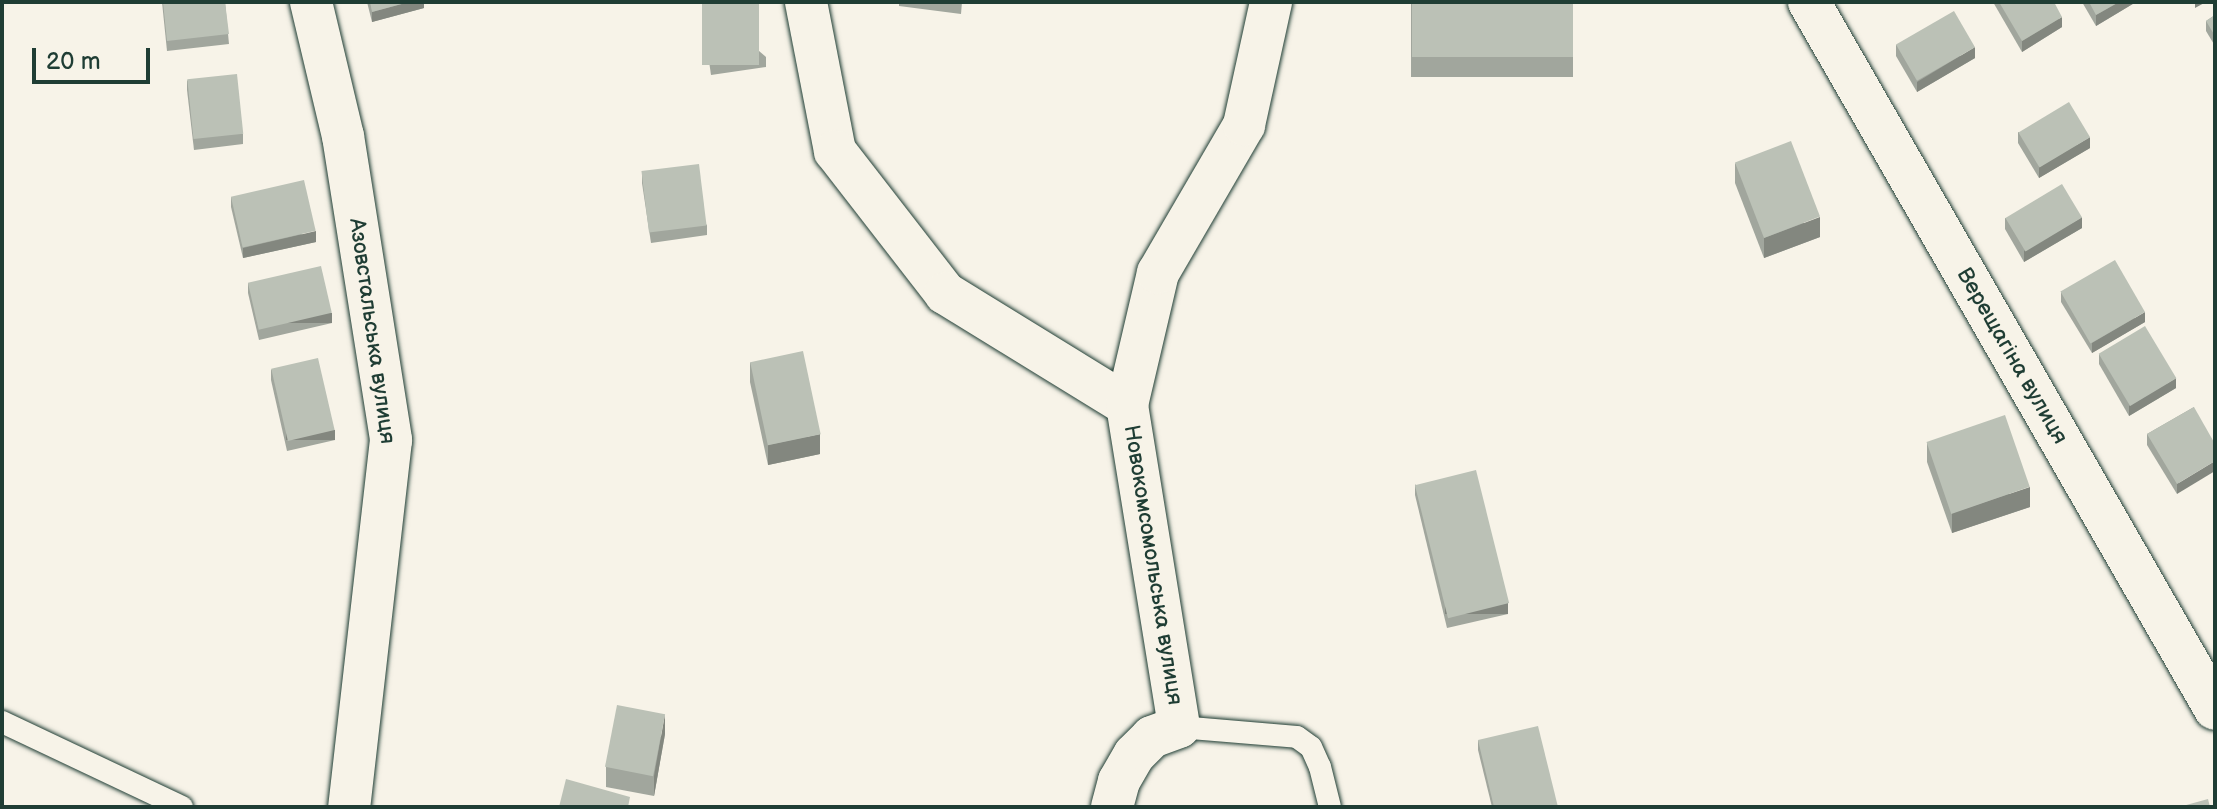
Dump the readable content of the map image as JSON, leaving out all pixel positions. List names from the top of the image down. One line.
{"streets":{"street":["Азовстальська вулиця","Верещагіна вулиця","Новокомсомольська вулиця"]},"scale_bar":"20 m"}
